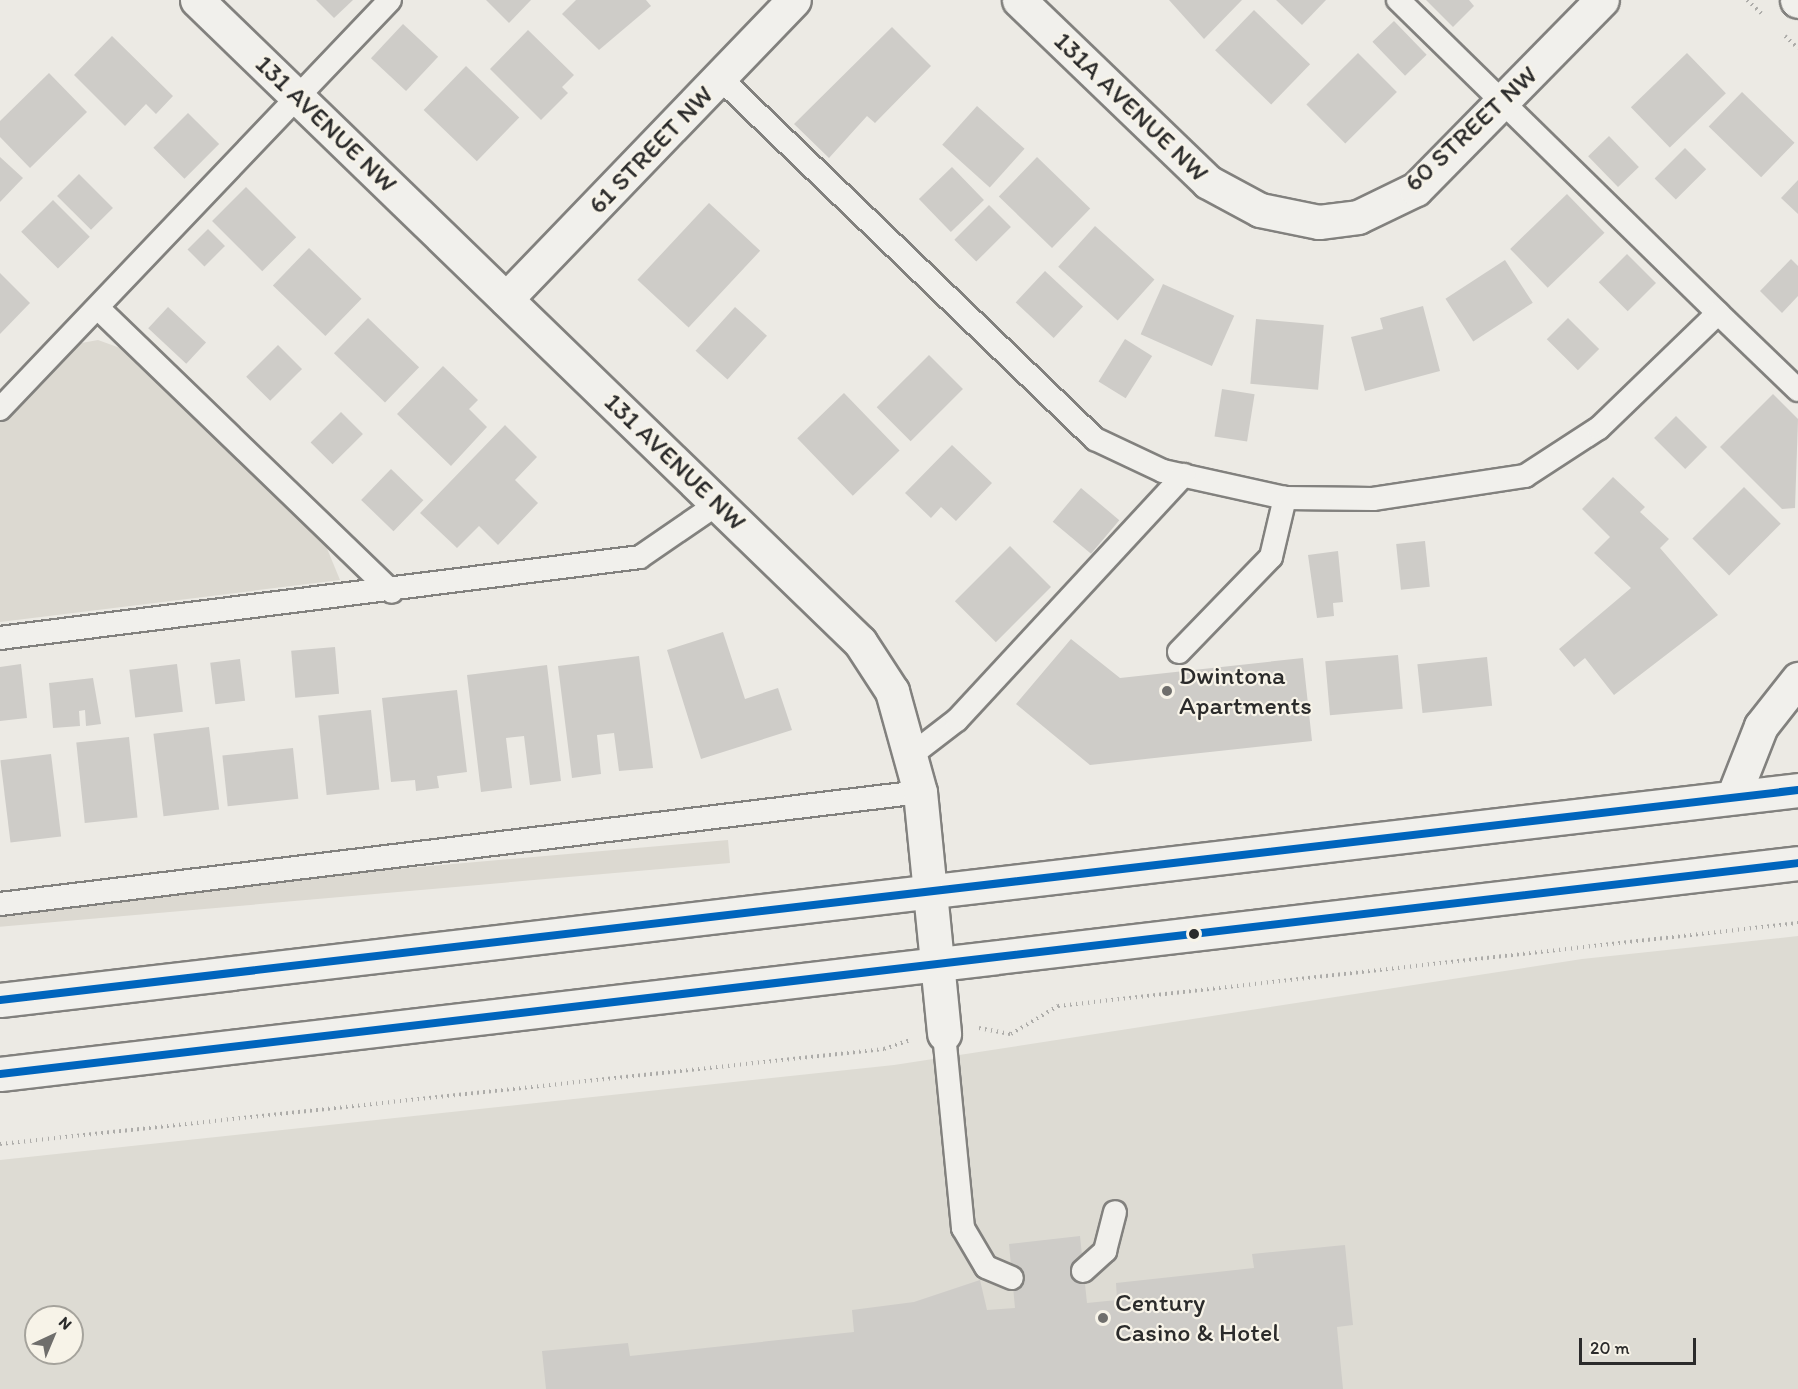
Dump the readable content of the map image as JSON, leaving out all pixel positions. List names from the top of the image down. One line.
{"streets":{"main road":["131A AVENUE NW","131 AVENUE NW","60 STREET NW","61 STREET NW"]},"crossings":[["131A AVENUE NW","60 STREET NW"],["131 AVENUE NW","61 STREET NW"]],"places":["Dwintona Apartments","Century Casino & Hotel"],"scale_bar":"20 m","north":"top right"}
